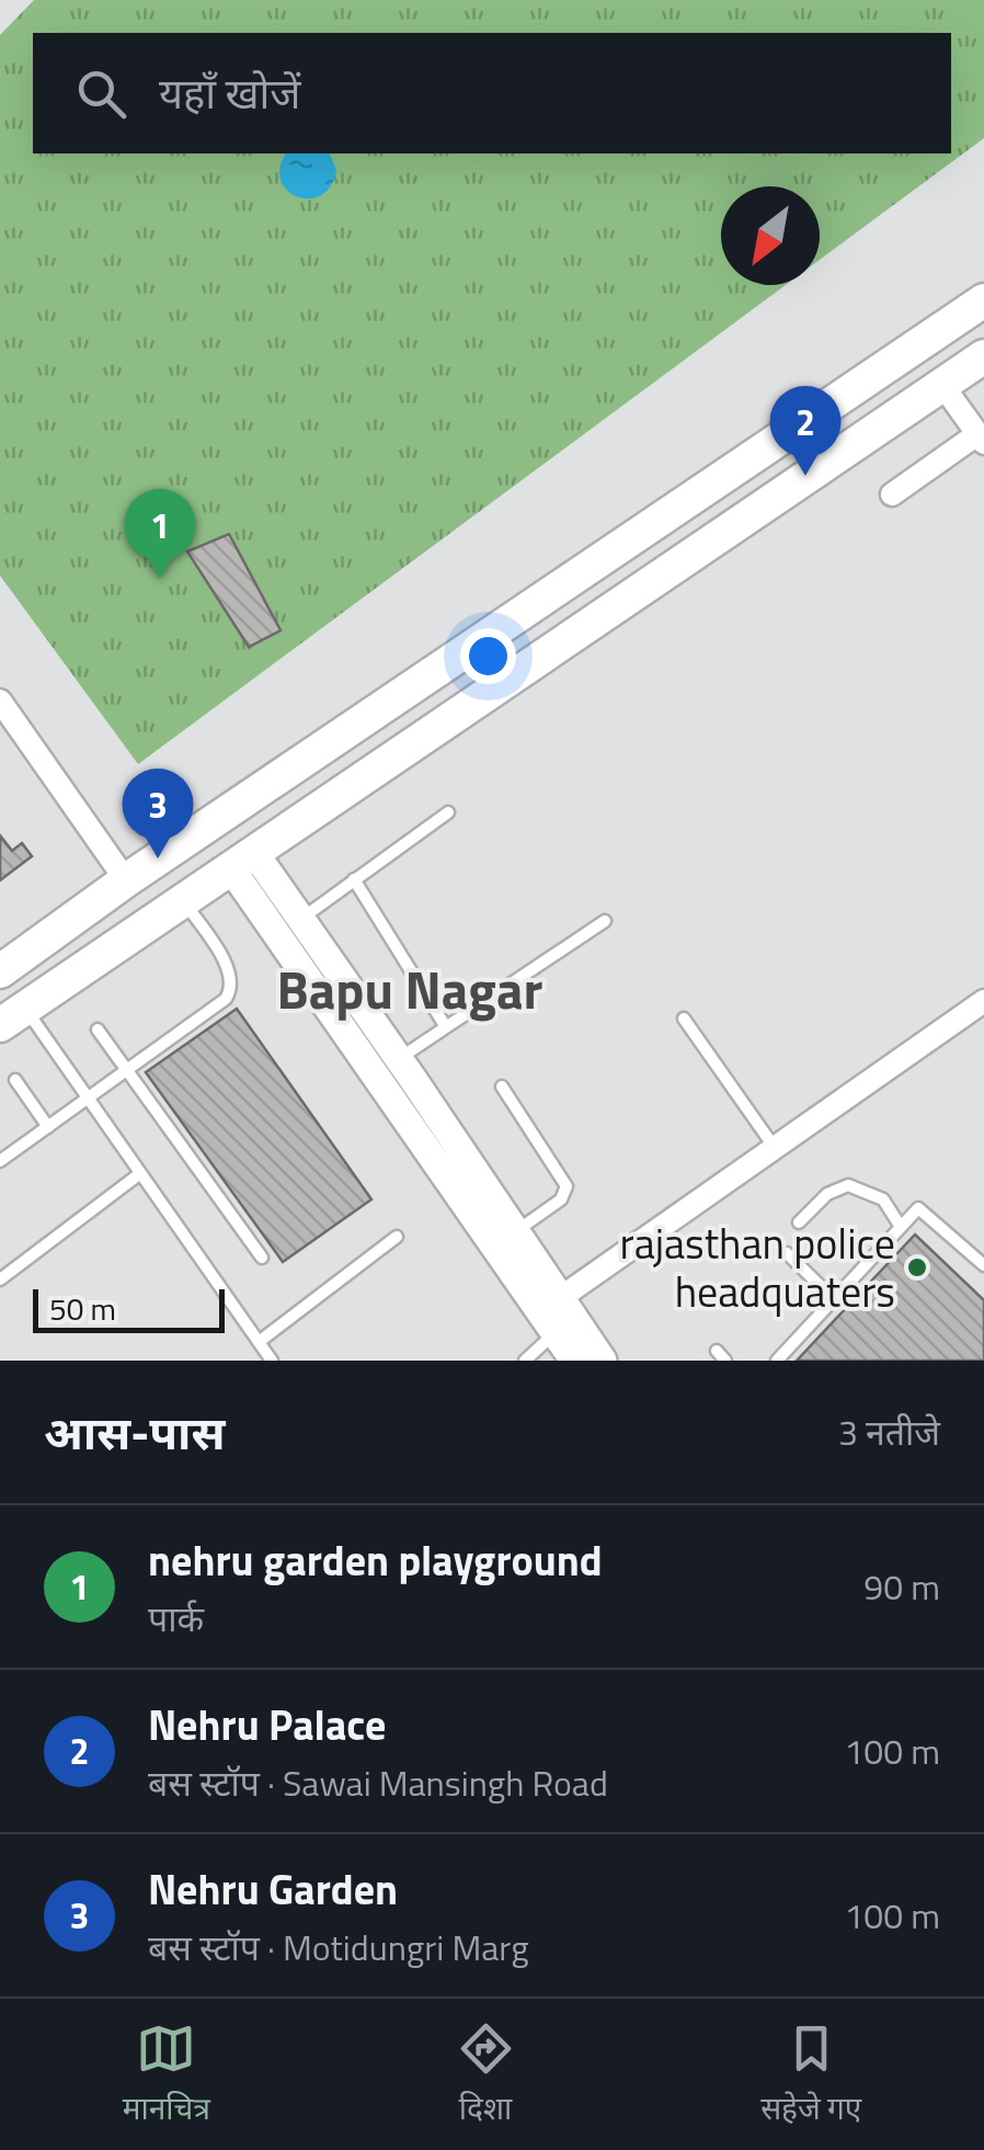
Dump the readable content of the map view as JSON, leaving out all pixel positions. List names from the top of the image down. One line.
{"districts":["Bapu Nagar"],"places":["rajasthan police headquaters"],"scale_bar":"50 m","north":"bottom left","page":{"search":"यहाँ खोजें","pins":["2","1","3"],"scale":"50 m","heading":["आस-पास","3 नतीजे"],"list":[{"mark":"1","name":"nehru garden playground","note":"पार्क","value":"90 m"},{"mark":"2","name":"Nehru Palace","note":"बस स्टॉप · Sawai Mansingh Road","value":"100 m"},{"mark":"3","name":"Nehru Garden","note":"बस स्टॉप · Motidungri Marg","value":"100 m"}],"nav":["मानचित्र","दिशा","सहेजे गए"]}}
